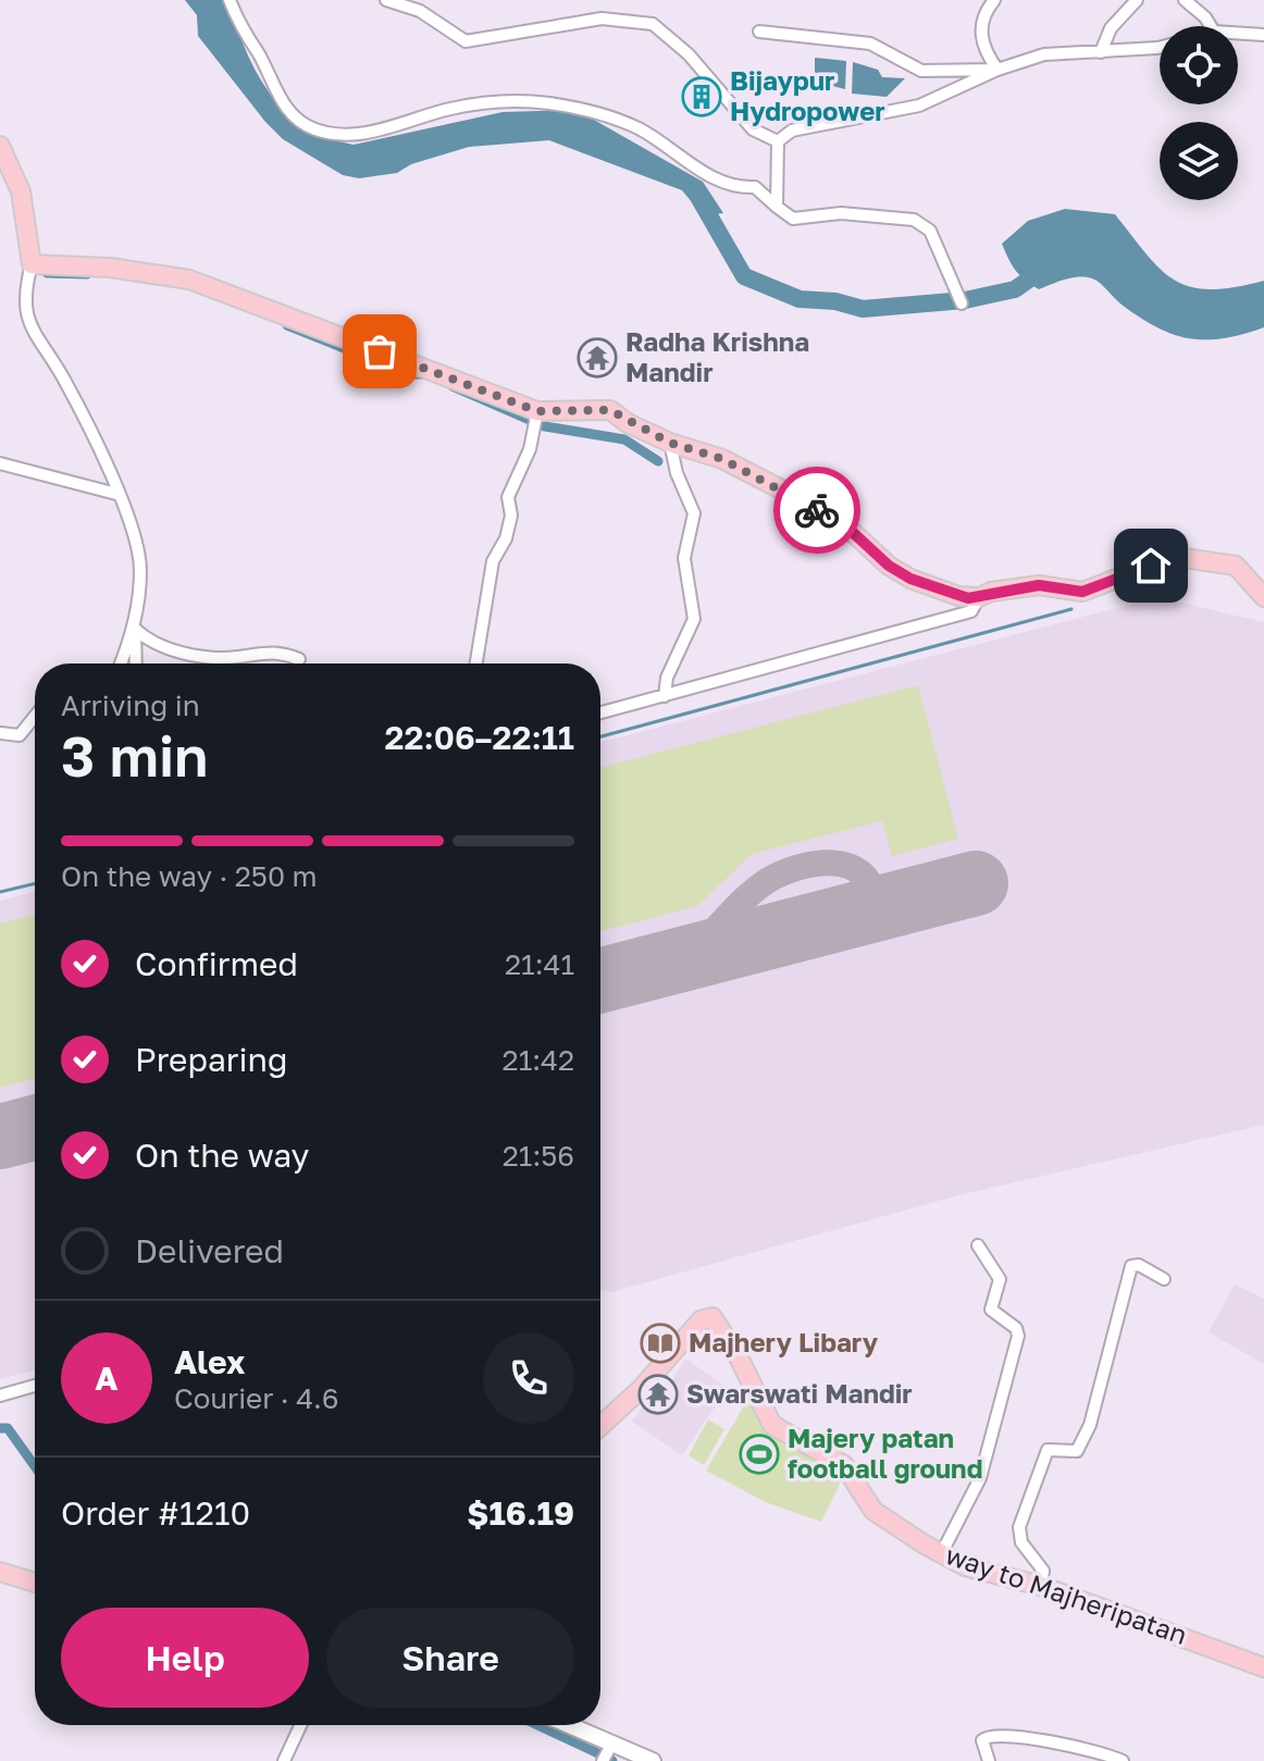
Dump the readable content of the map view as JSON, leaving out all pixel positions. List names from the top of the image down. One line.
{"streets":{"main road":["way to Majheripatan"]},"places":{"building":["Bijaypur Hydropower"],"temple":["Radha Krishna Mandir","Swarswati Mandir"],"library":["Majhery Libary"],"sports":["Majery patan football ground"]},"page":{"heading":["3 min","Arriving in","22:06–22:11"],"panel":["Alex","Courier · 4.6","Order #1210","$16.19"],"bar":"On the way · 250 m","list":[["Confirmed","21:41"],["Preparing","21:42"],["On the way","21:56"],"Delivered"],"round":"A","buttons":["Help","Share"]}}
